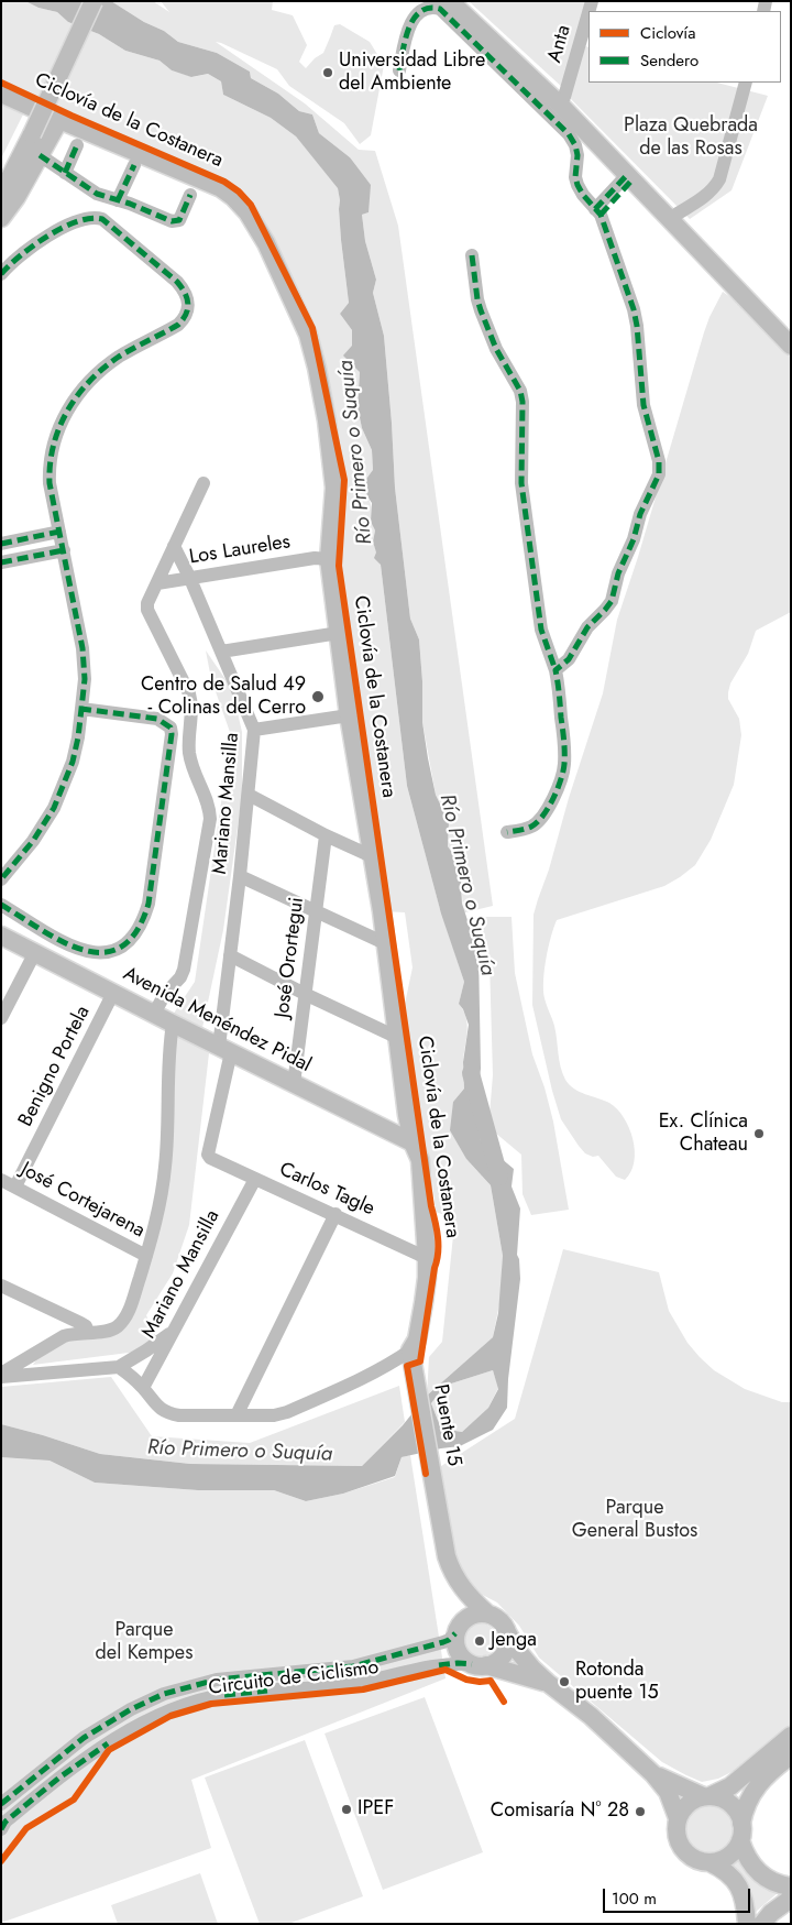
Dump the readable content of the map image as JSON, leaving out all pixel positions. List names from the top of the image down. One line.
{"streets":{"main road":["Avenida Menéndez Pidal","Puente 15"],"street":["Anta","Los Laureles","Mariano Mansilla","José Orortegui","Benigno Portela","Carlos Tagle","José Cortejarena"],"cycle path":["Ciclovía de la Costanera","Circuito de Ciclismo"]},"crossings":[["Los Laureles","Mariano Mansilla"],["Mariano Mansilla","Avenida Menéndez Pidal"],["Mariano Mansilla","Carlos Tagle"],["José Orortegui","Avenida Menéndez Pidal"],["Avenida Menéndez Pidal","Benigno Portela"],["Benigno Portela","José Cortejarena"]],"water":["Río Primero o Suquía"],"parks":["Plaza Quebrada de las Rosas","Parque General Bustos","Parque del Kempes"],"places":["Universidad Libre del Ambiente","Centro de Salud 49 - Colinas del Cerro","Ex. Clínica Chateau","Jenga","Rotonda puente 15","IPEF","Comisaría N° 28"],"legend":["Ciclovía","Sendero"],"scale_bar":"100 m"}
